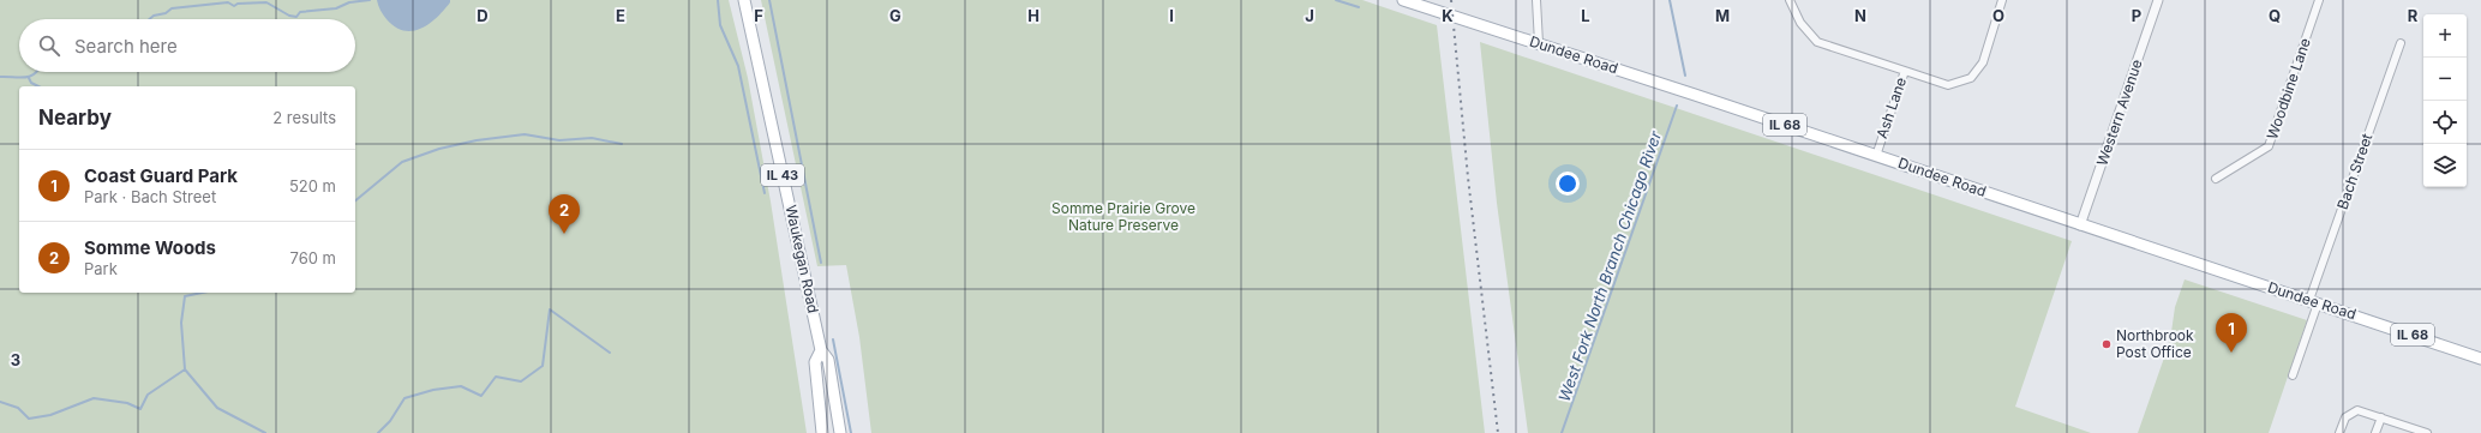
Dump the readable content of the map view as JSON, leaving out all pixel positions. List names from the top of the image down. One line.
{"streets":{"main road":["Dundee Road","IL 68","IL 43","Waukegan Road"],"street":["Woodbine Lane","Ash Lane","Western Avenue","Bach Street"]},"crossings":[["Dundee Road","Ash Lane"],["Dundee Road","Western Avenue"],["Dundee Road","Bach Street"]],"water":["West Fork North Branch Chicago River"],"parks":["Somme Prairie Grove Nature Preserve"],"places":["Northbrook Post Office"],"page":{"map_buttons":["+","−"],"search":"Search here","heading":["Nearby","2 results"],"list":[{"mark":"1","name":"Coast Guard Park","note":"Park · Bach Street","value":"520 m"},{"mark":"2","name":"Somme Woods","note":"Park","value":"760 m"}],"pins":["2","1"]},"grid":{"columns":["D","E","F","G","H","I","J","K","L","M","N","O","P","Q","R"],"rows":["3"]}}
